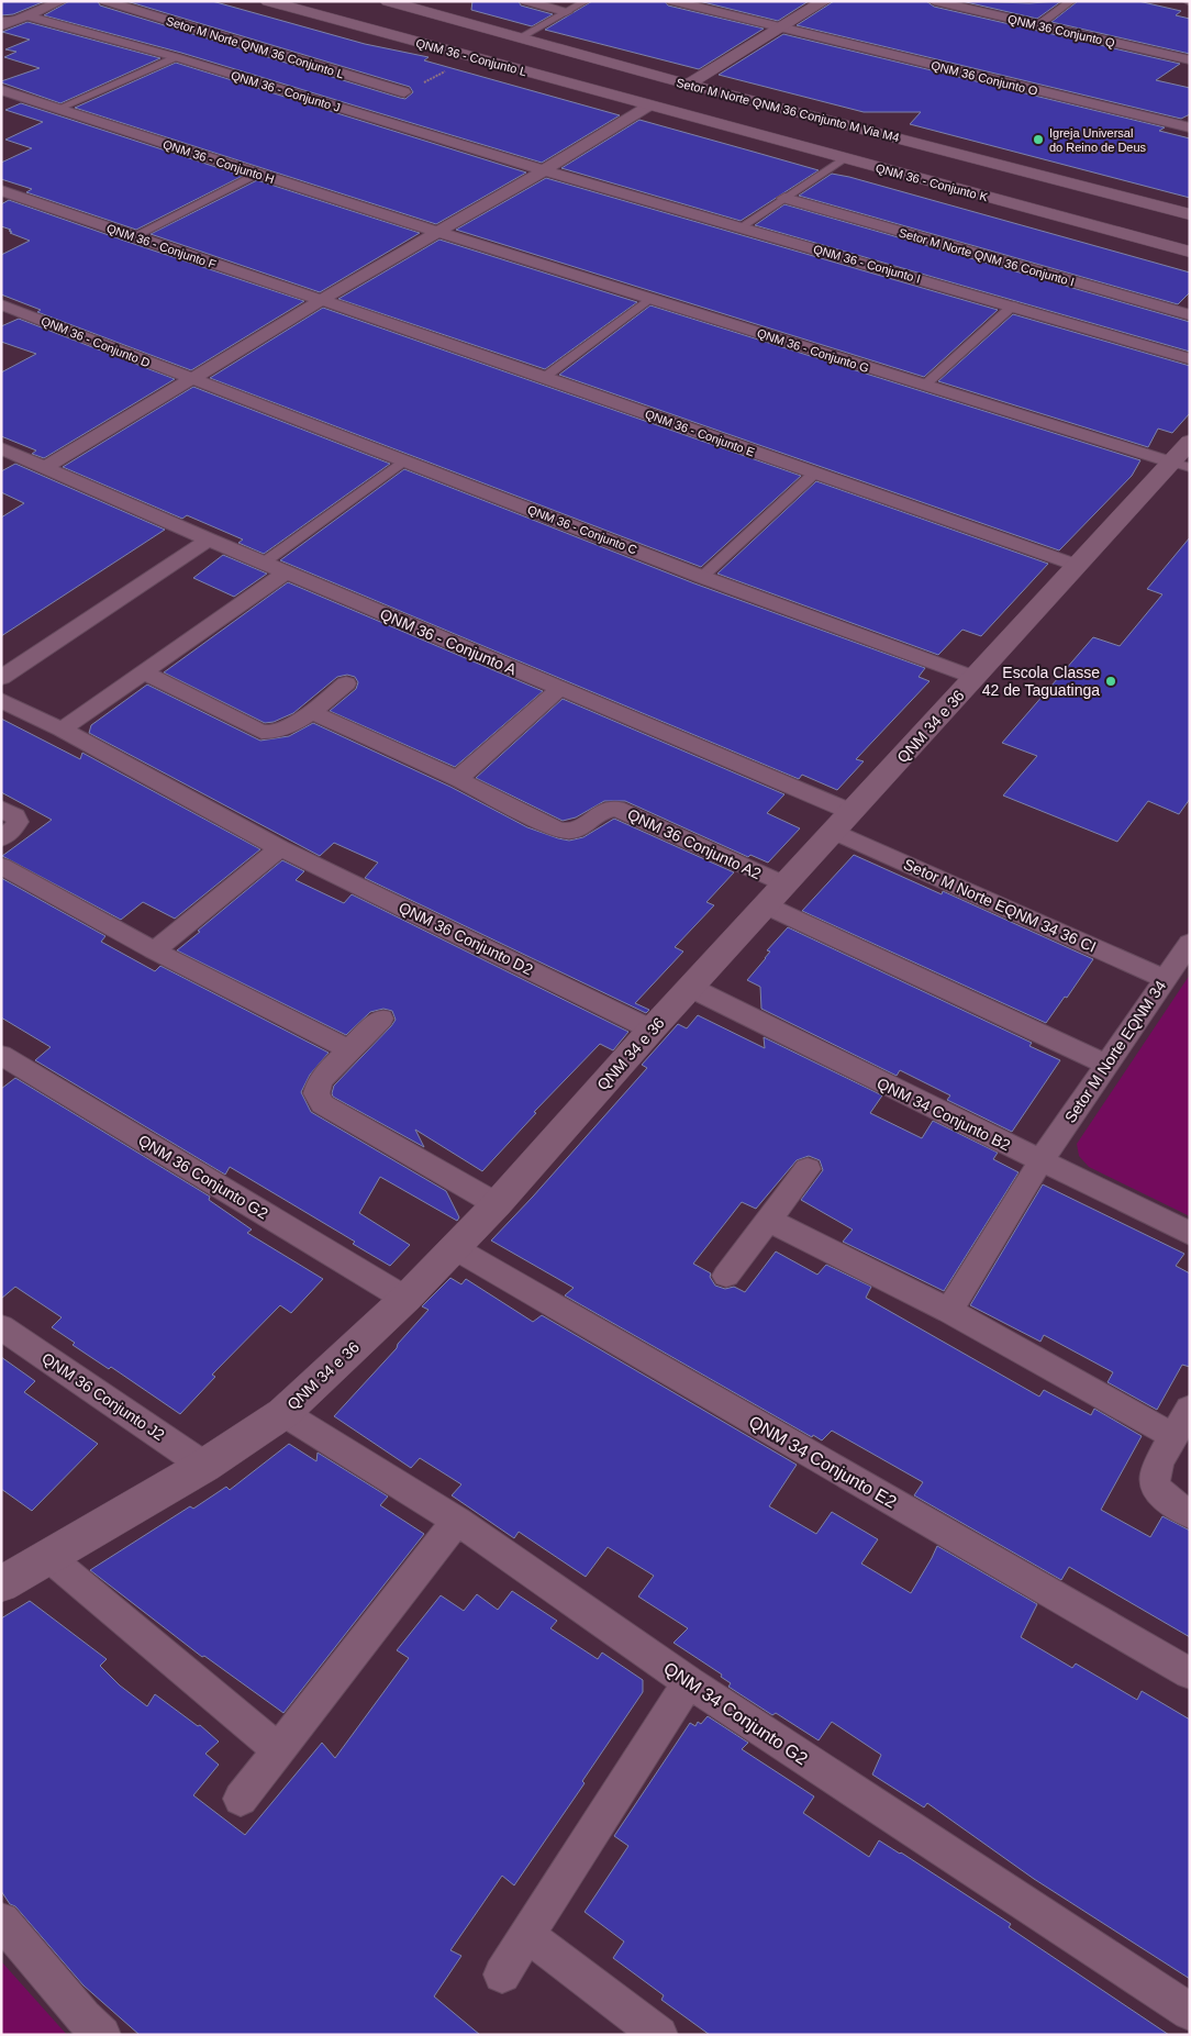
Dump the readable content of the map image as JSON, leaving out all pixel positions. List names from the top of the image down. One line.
{"streets":{"main road":["QNM 36 - Conjunto L","Setor M Norte QNM 36 Conjunto M Via M4","QNM 36 - Conjunto K","QNM 34 e 36"],"street":["QNM 36 Conjunto Q","Setor M Norte QNM 36 Conjunto L","QNM 36 Conjunto O","QNM 36 - Conjunto J","QNM 36 - Conjunto H","QNM 36 - Conjunto F","Setor M Norte QNM 36 Conjunto I","QNM 36 - Conjunto I","QNM 36 - Conjunto D","QNM 36 - Conjunto G","QNM 36 - Conjunto E","QNM 36 - Conjunto C","QNM 36 - Conjunto A","QNM 36 Conjunto A2","Setor M Norte EQNM 34 36 CI","QNM 36 Conjunto D2","Setor M Norte EQNM 34","QNM 34 Conjunto B2","QNM 36 Conjunto G2","QNM 36 Conjunto J2","QNM 34 Conjunto E2","QNM 34 Conjunto G2"]},"crossings":[["QNM 36 - Conjunto L","QNM 36 - Conjunto K"],["QNM 36 - Conjunto J","QNM 36 - Conjunto I"],["QNM 36 - Conjunto H","QNM 36 - Conjunto G"],["QNM 36 - Conjunto F","QNM 36 - Conjunto E"],["QNM 36 - Conjunto D","QNM 36 - Conjunto C"],["QNM 36 - Conjunto G","QNM 34 e 36"],["QNM 36 - Conjunto E","QNM 34 e 36"],["QNM 36 - Conjunto C","QNM 34 e 36"],["QNM 36 - Conjunto A","QNM 34 e 36"],["QNM 36 - Conjunto A","Setor M Norte EQNM 34 36 CI"],["QNM 34 e 36","QNM 36 Conjunto A2"],["QNM 34 e 36","Setor M Norte EQNM 34 36 CI"],["QNM 34 e 36","QNM 36 Conjunto D2"],["QNM 34 e 36","QNM 34 Conjunto B2"],["QNM 34 e 36","QNM 36 Conjunto G2"],["QNM 34 e 36","QNM 36 Conjunto J2"],["QNM 34 e 36","QNM 34 Conjunto E2"],["QNM 34 e 36","QNM 34 Conjunto G2"],["QNM 36 Conjunto A2","Setor M Norte EQNM 34"],["Setor M Norte EQNM 34 36 CI","Setor M Norte EQNM 34"],["Setor M Norte EQNM 34","QNM 34 Conjunto B2"]],"places":["Igreja Universal do Reino de Deus","Escola Classe 42 de Taguatinga"]}
